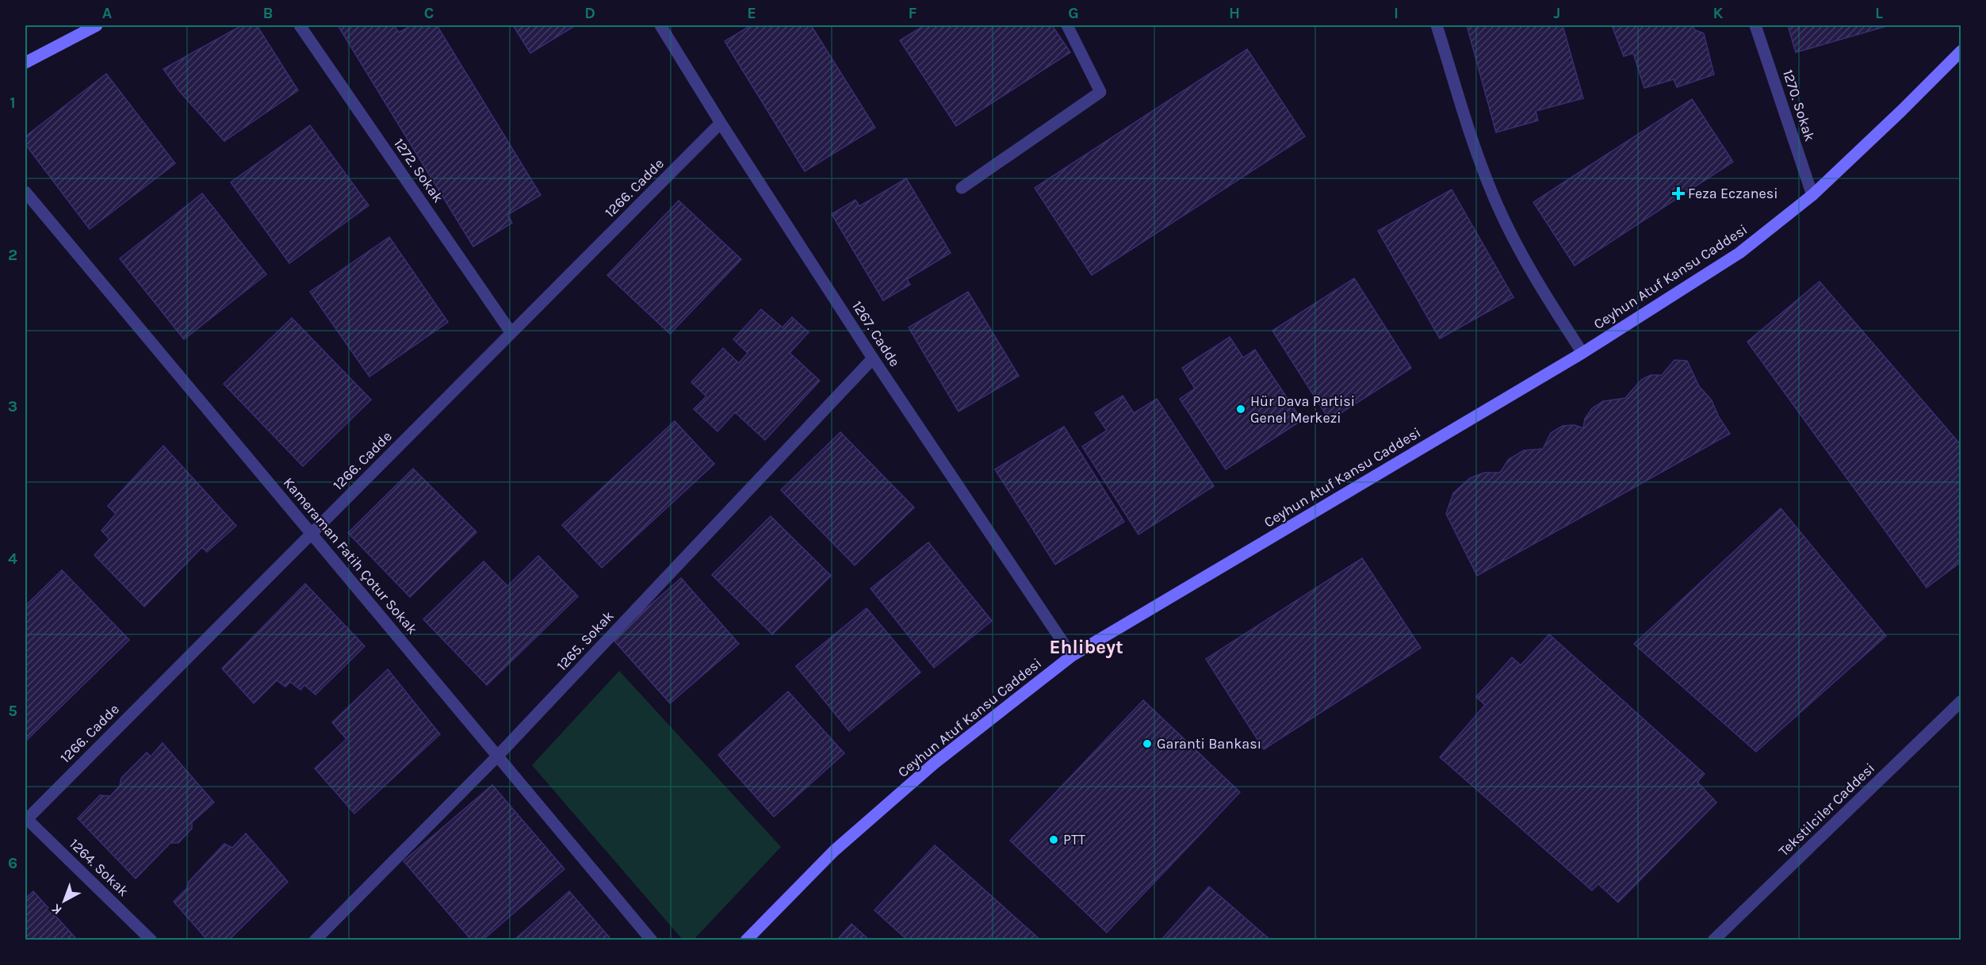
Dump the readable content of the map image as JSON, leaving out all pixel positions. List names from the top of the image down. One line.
{"streets":{"main road":["Ceyhun Atuf Kansu Caddesi"],"street":["1270. Sokak","1272. Sokak","1266. Cadde","1267. Cadde","Kameraman Fatih Çotur Sokak","1265. Sokak","Tekstilciler Caddesi","1264. Sokak"]},"crossings":[["1270. Sokak","Ceyhun Atuf Kansu Caddesi"],["1272. Sokak","1266. Cadde"],["1266. Cadde","1267. Cadde"],["1266. Cadde","Kameraman Fatih Çotur Sokak"],["1266. Cadde","1264. Sokak"],["Ceyhun Atuf Kansu Caddesi","1267. Cadde"],["1267. Cadde","1265. Sokak"],["Kameraman Fatih Çotur Sokak","1265. Sokak"]],"districts":["Ehlibeyt"],"places":{"health":["Feza Eczanesi"],"other":["Hür Dava Partisi Genel Merkezi","Garanti Bankası","PTT"]},"north":"bottom left","grid":{"columns":["A","B","C","D","E","F","G","H","I","J","K","L"],"rows":["1","2","3","4","5","6"]}}
